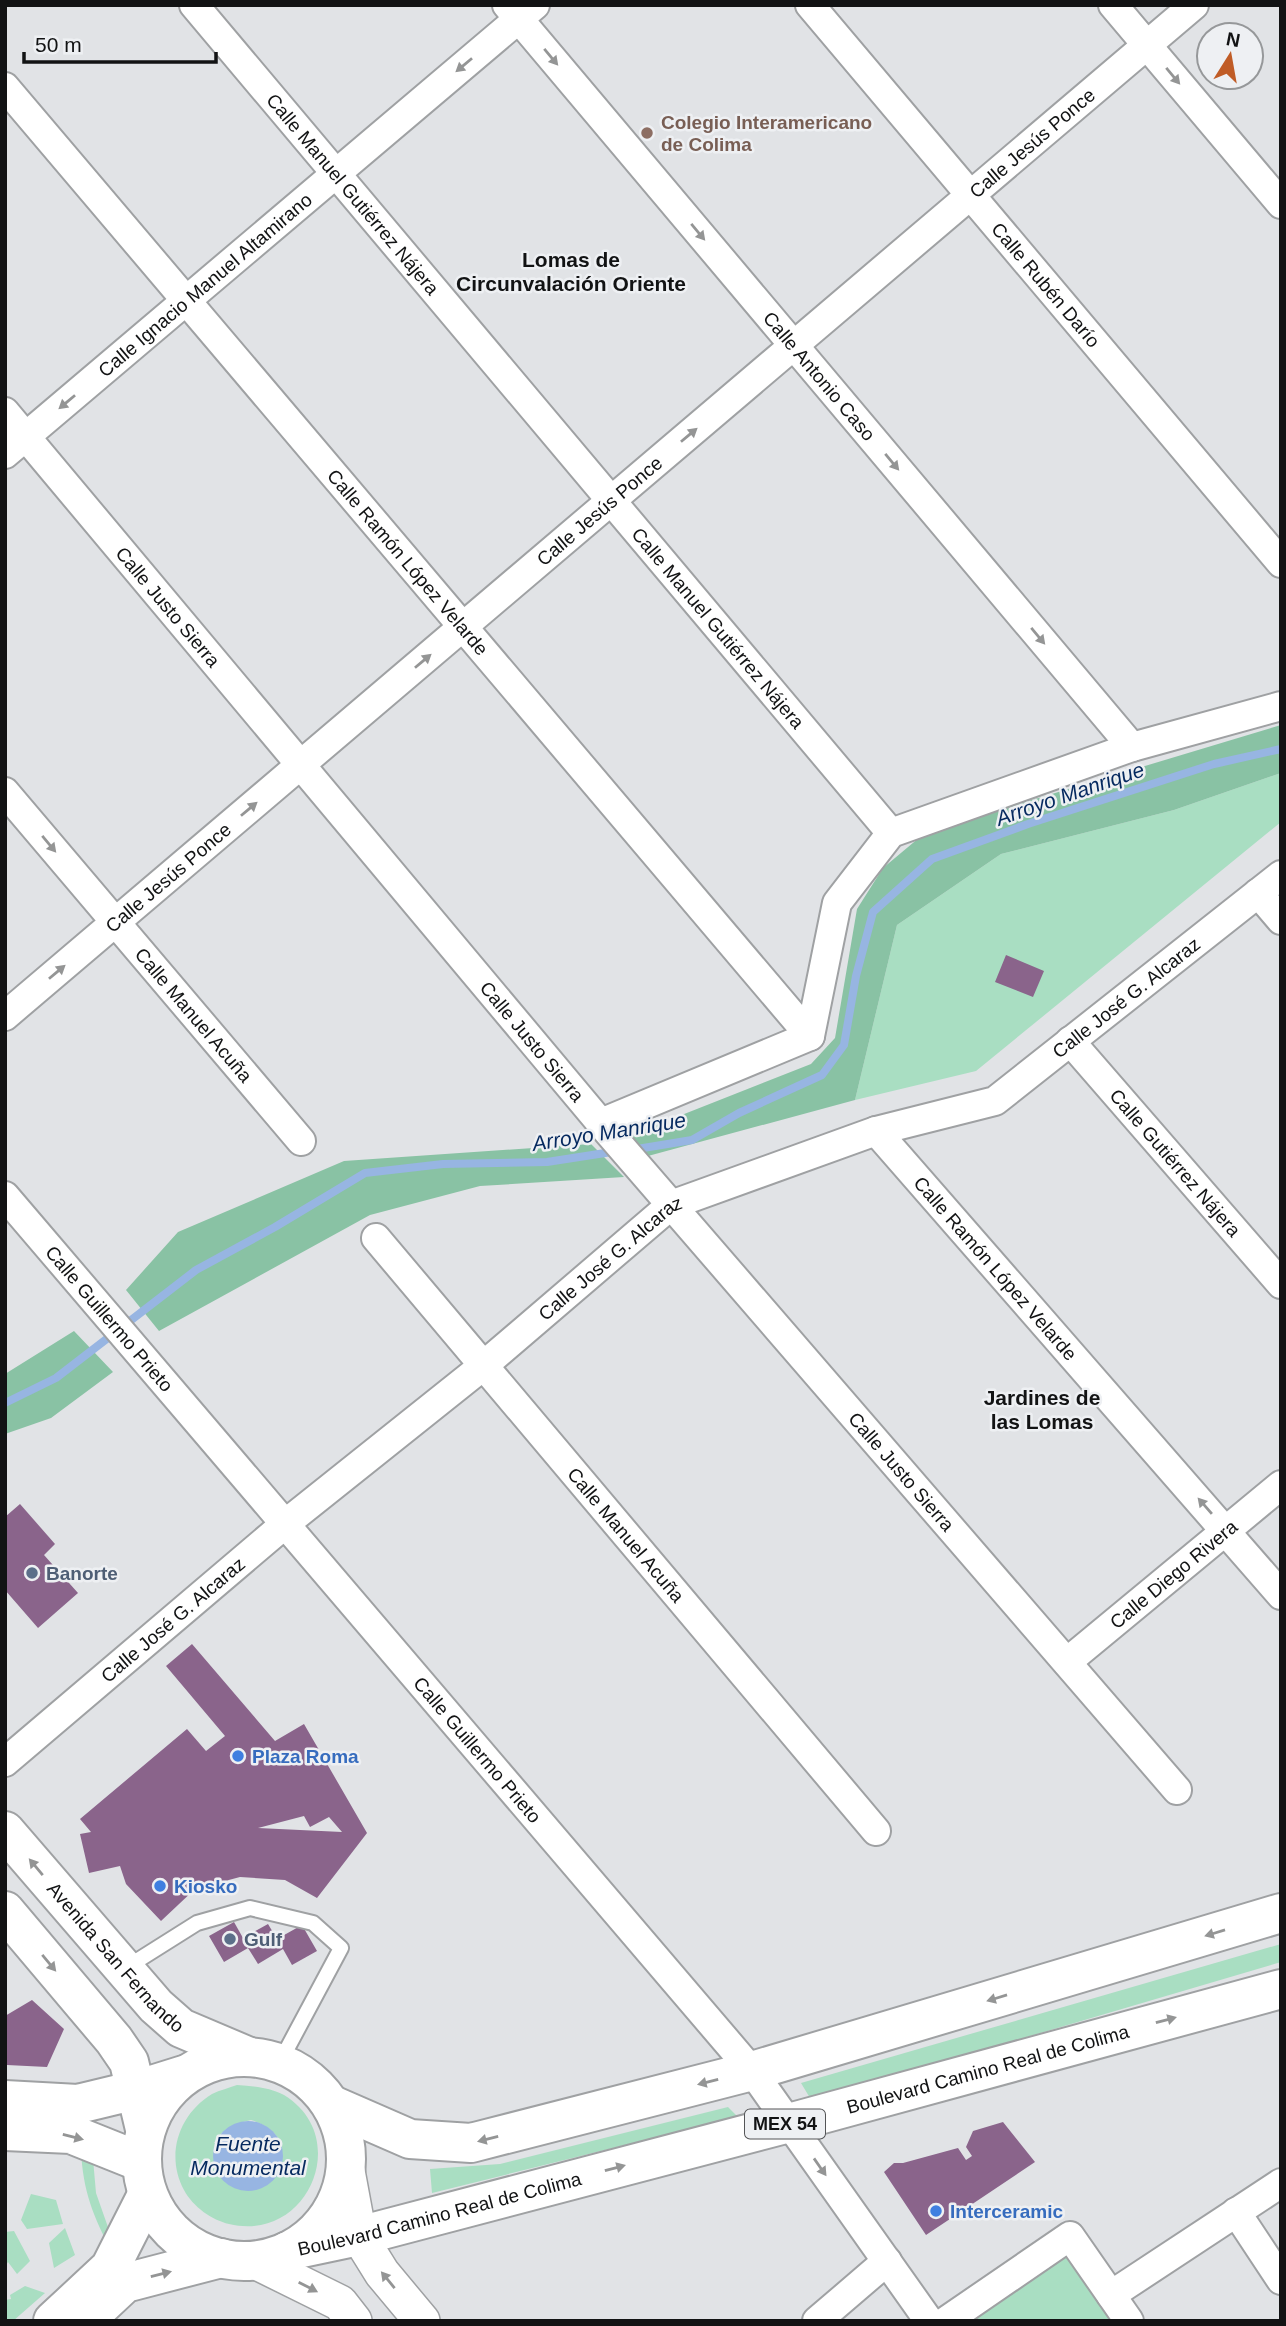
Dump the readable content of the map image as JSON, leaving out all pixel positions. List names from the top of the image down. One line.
{"streets":{"main road":["Avenida San Fernando","Boulevard Camino Real de Colima","MEX 54"],"street":["Calle Jesús Ponce","Calle Manuel Gutiérrez Nájera","Calle Ignacio Manuel Altamirano","Calle Rubén Darío","Calle Antonio Caso","Calle Ramón López Velarde","Calle Justo Sierra","Calle José G. Alcaraz","Calle Manuel Acuña","Calle Gutiérrez Nájera","Calle Guillermo Prieto","Calle Diego Rivera"]},"crossings":[["Calle Jesús Ponce","Calle Manuel Gutiérrez Nájera"],["Calle Jesús Ponce","Calle Rubén Darío"],["Calle Jesús Ponce","Calle Antonio Caso"],["Calle Jesús Ponce","Calle Ramón López Velarde"],["Calle Jesús Ponce","Calle Justo Sierra"],["Calle Jesús Ponce","Calle Manuel Acuña"],["Calle Manuel Gutiérrez Nájera","Calle Ignacio Manuel Altamirano"],["Calle Ignacio Manuel Altamirano","Calle Antonio Caso"],["Calle Ignacio Manuel Altamirano","Calle Ramón López Velarde"],["Calle Ignacio Manuel Altamirano","Calle Justo Sierra"],["Calle Ramón López Velarde","Calle José G. Alcaraz"],["Calle Ramón López Velarde","Calle Diego Rivera"],["Calle Justo Sierra","Calle José G. Alcaraz"],["Calle Justo Sierra","Calle Diego Rivera"],["Calle José G. Alcaraz","Calle Manuel Acuña"],["Calle José G. Alcaraz","Calle Gutiérrez Nájera"],["Calle José G. Alcaraz","Calle Guillermo Prieto"],["Calle Guillermo Prieto","Boulevard Camino Real de Colima"],["Avenida San Fernando","Boulevard Camino Real de Colima"]],"one_way":["Calle Jesús Ponce","Calle Ignacio Manuel Altamirano","Calle Antonio Caso"],"districts":["Lomas de Circunvalación Oriente","Jardines de las Lomas"],"water":["Arroyo Manrique","Fuente Monumental"],"places":["Colegio Interamericano de Colima","Banorte","Plaza Roma","Kiosko","Gulf","Interceramic"],"scale_bar":"50 m","north":"top"}
